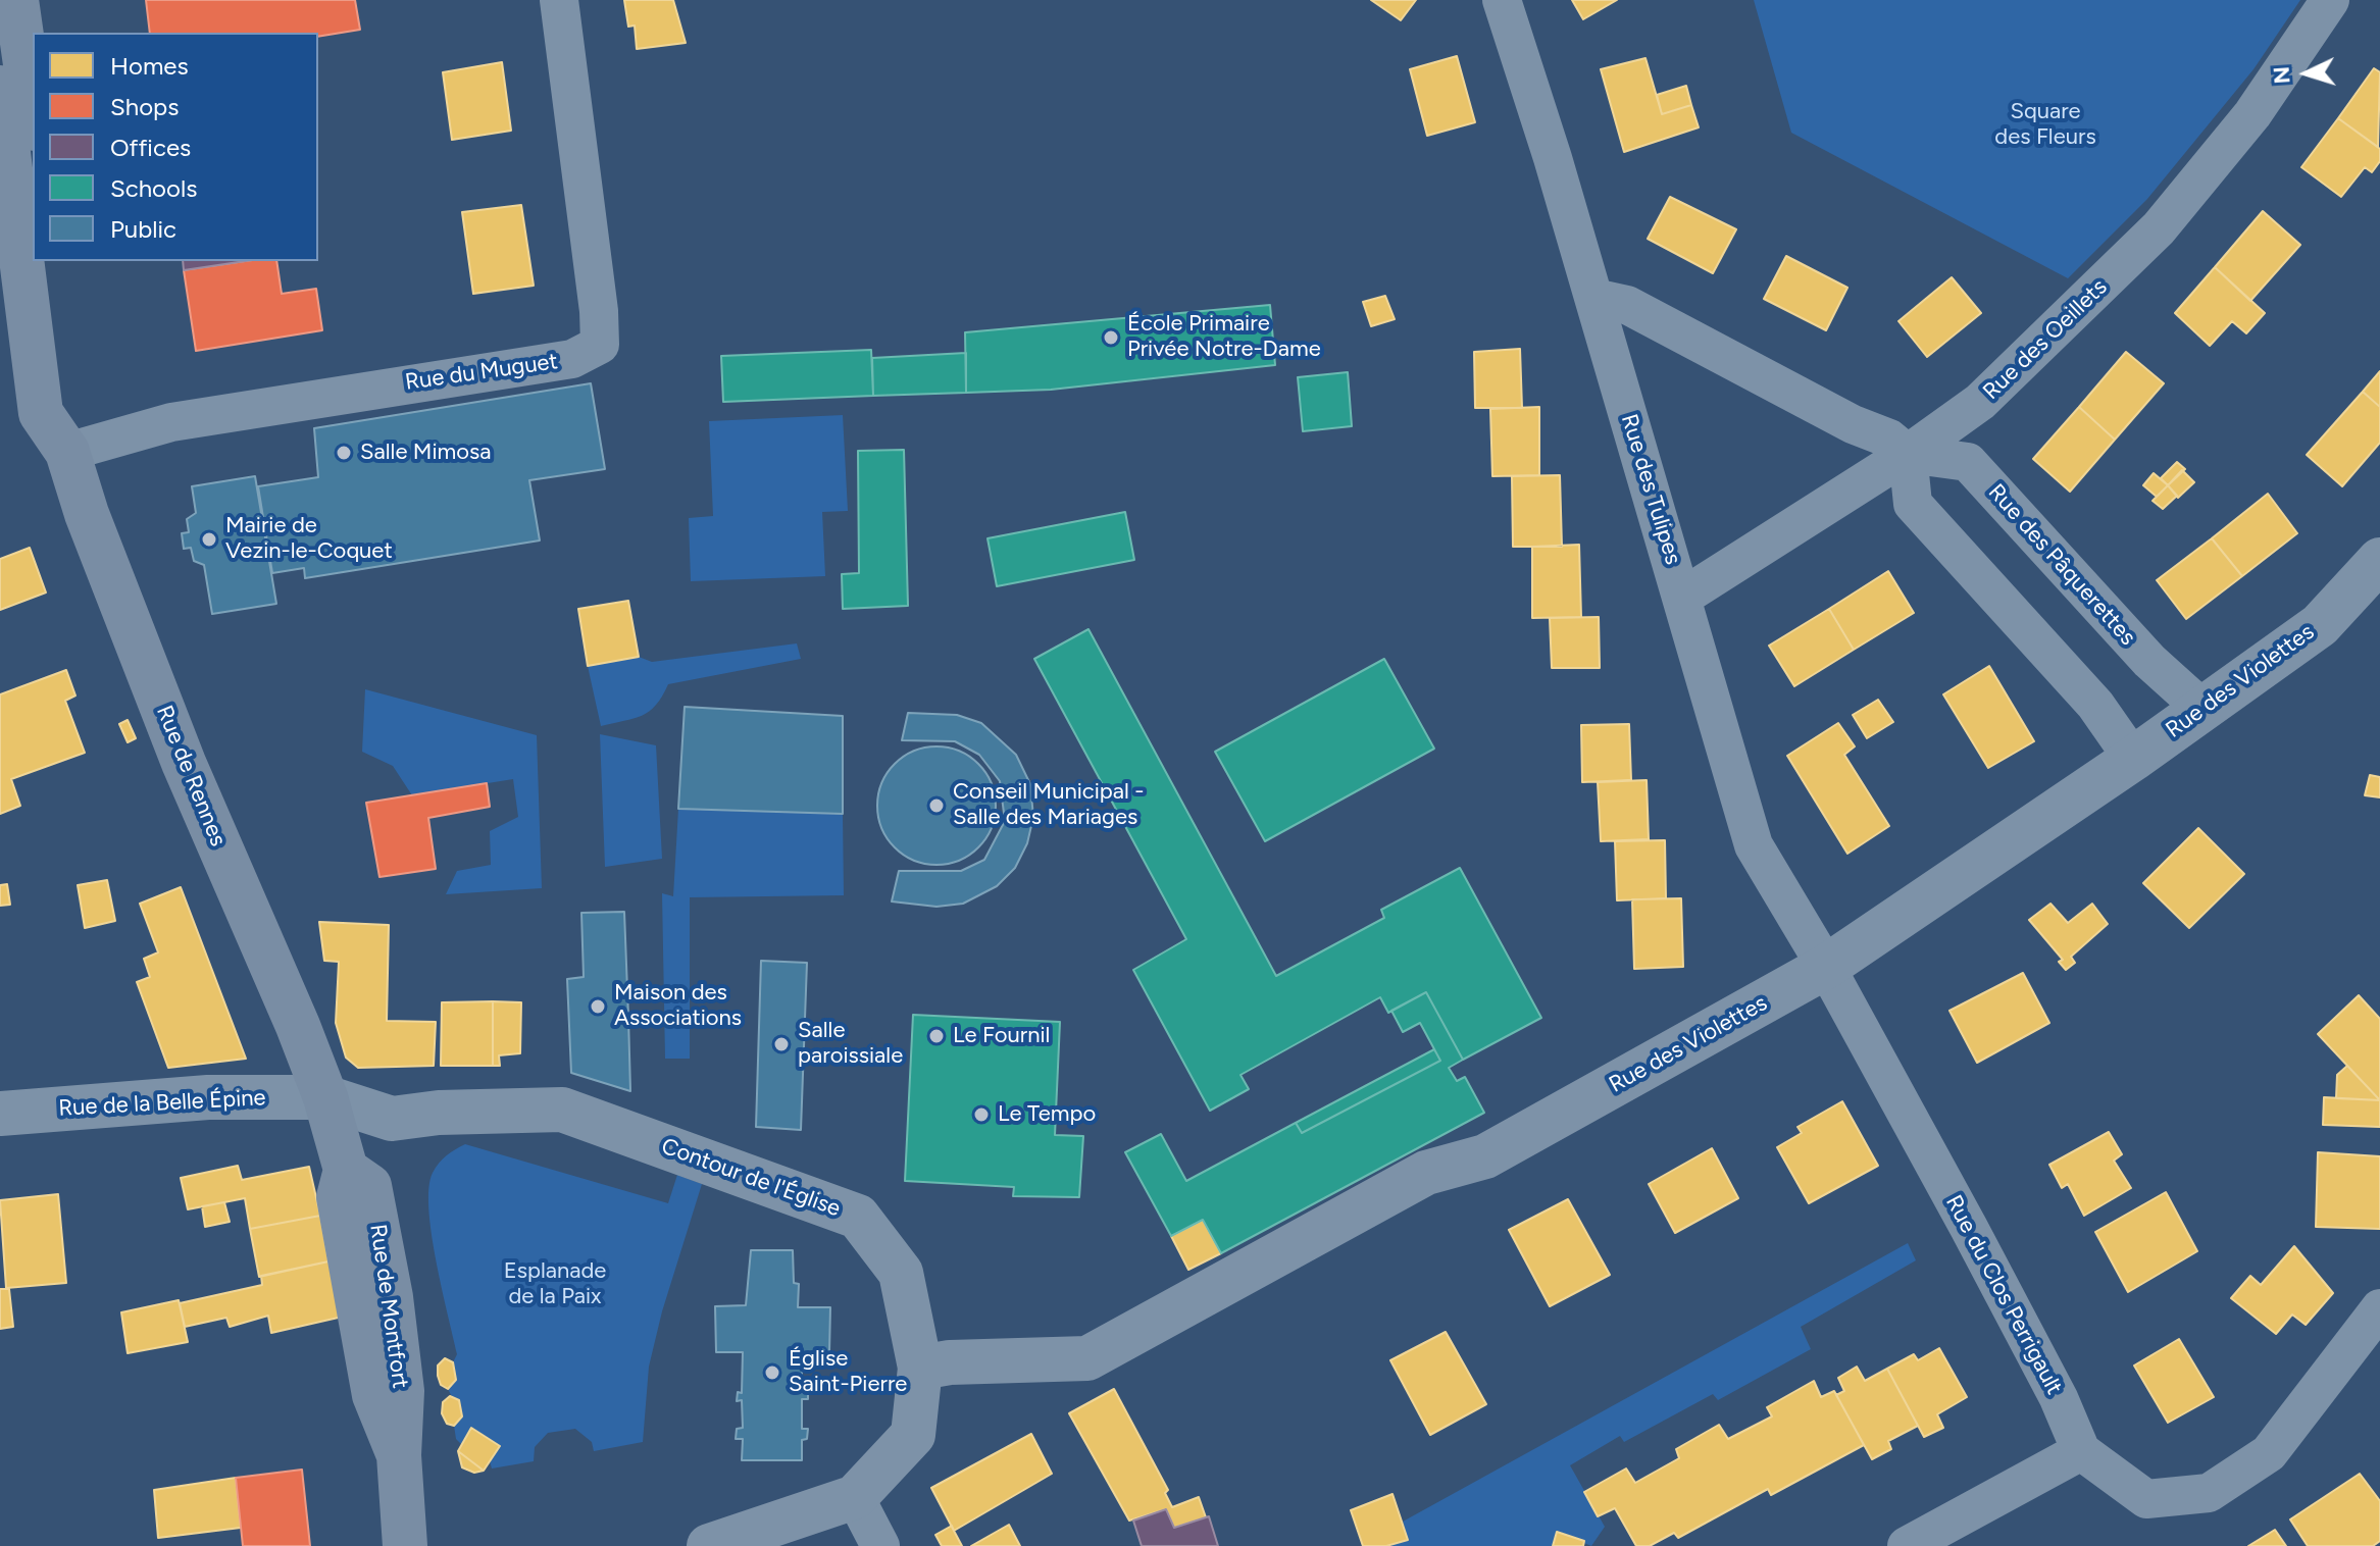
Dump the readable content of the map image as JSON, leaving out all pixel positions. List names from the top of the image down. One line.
{"streets":{"main road":["Rue de Rennes","Rue de Montfort"],"street":["Rue des Oeillets","Rue du Muguet","Rue des Tulipes","Rue des Pâquerettes","Rue des Violettes","Rue de la Belle Épine","Contour de l'Église","Rue du Clos Perrigault"]},"crossings":[["Rue des Oeillets","Rue des Tulipes"],["Rue des Oeillets","Rue des Pâquerettes"],["Rue du Muguet","Rue de Rennes"],["Rue des Tulipes","Rue des Pâquerettes"],["Rue des Tulipes","Rue des Violettes"],["Rue des Tulipes","Rue du Clos Perrigault"],["Rue des Pâquerettes","Rue des Violettes"],["Rue des Violettes","Contour de l'Église"],["Rue des Violettes","Rue du Clos Perrigault"],["Rue de Rennes","Rue de la Belle Épine"],["Rue de Rennes","Contour de l'Église"],["Rue de Rennes","Rue de Montfort"],["Rue de la Belle Épine","Contour de l'Église"],["Rue de la Belle Épine","Rue de Montfort"],["Contour de l'Église","Rue de Montfort"]],"parks":["Square des Fleurs","Esplanade de la Paix"],"places":["École Primaire Privée Notre-Dame","Salle Mimosa","Mairie de Vezin-le-Coquet","Conseil Municipal - Salle des Mariages","Maison des Associations","Le Fournil","Salle paroissiale","Le Tempo","Église Saint-Pierre"],"legend":["Homes","Shops","Offices","Schools","Public"],"north":"left"}
